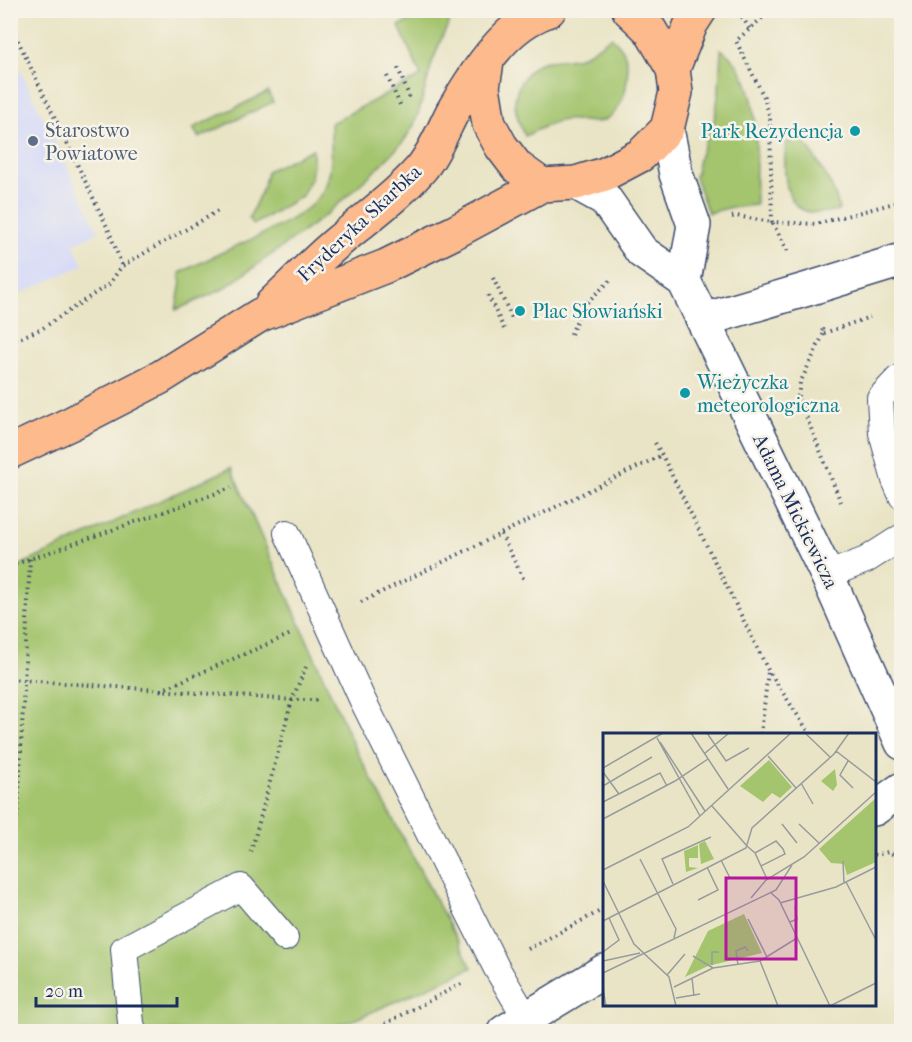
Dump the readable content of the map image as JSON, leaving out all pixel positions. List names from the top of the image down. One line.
{"streets":{"main road":["Fryderyka Skarbka"],"street":["Adama Mickiewicza"]},"places":["Park Rezydencja","Starostwo Powiatowe","Plac Słowiański","Wieżyczka meteorologiczna"],"scale_bar":"20 m"}
